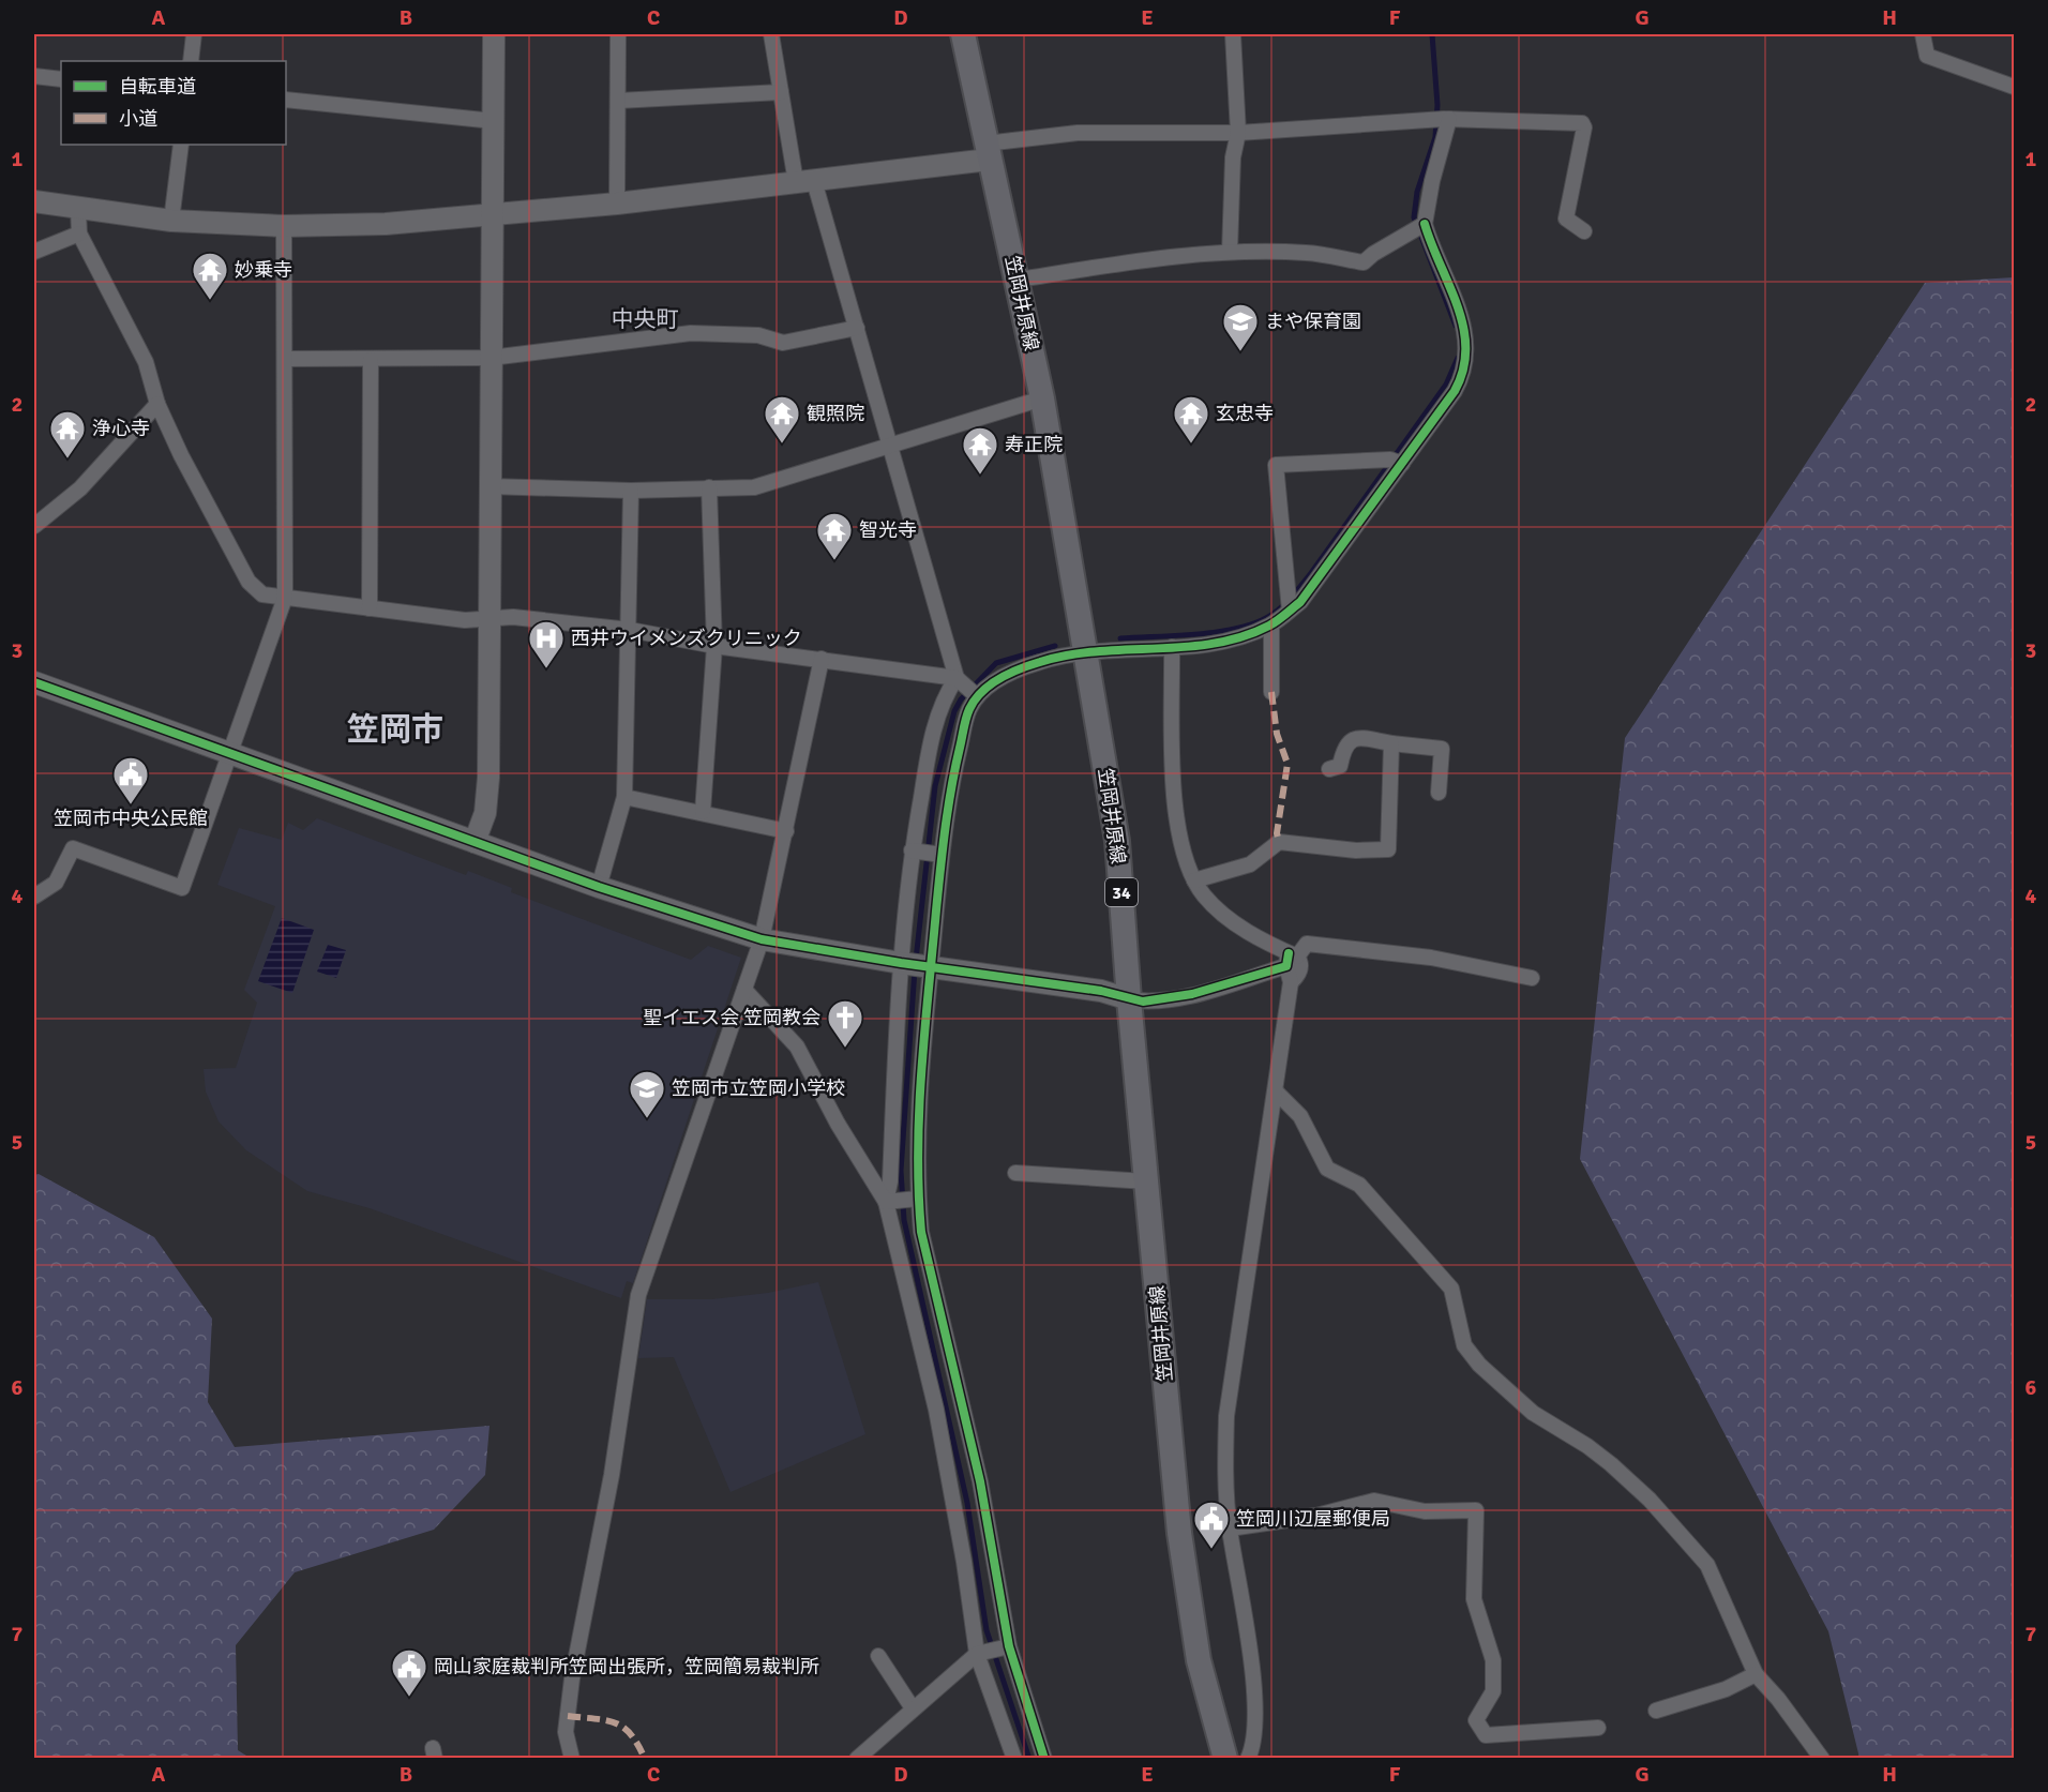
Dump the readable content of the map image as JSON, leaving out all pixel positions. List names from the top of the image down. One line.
{"streets":{"main road":["笠岡井原線","34"]},"districts":["中央町","笠岡市"],"places":{"temple":["妙乗寺","観照院","玄忠寺","浄心寺","寿正院","智光寺"],"school or university":["まや保育園","笠岡市立笠岡小学校"],"hospital":["西井ウイメンズクリニック"],"public building":["笠岡市中央公民館","笠岡川辺屋郵便局","岡山家庭裁判所笠岡出張所，笠岡簡易裁判所"],"church":["聖イエス会 笠岡教会"]},"legend":["自転車道","小道"],"grid":{"columns":["A","B","C","D","E","F","G","H"],"rows":["1","2","3","4","5","6","7"]}}
